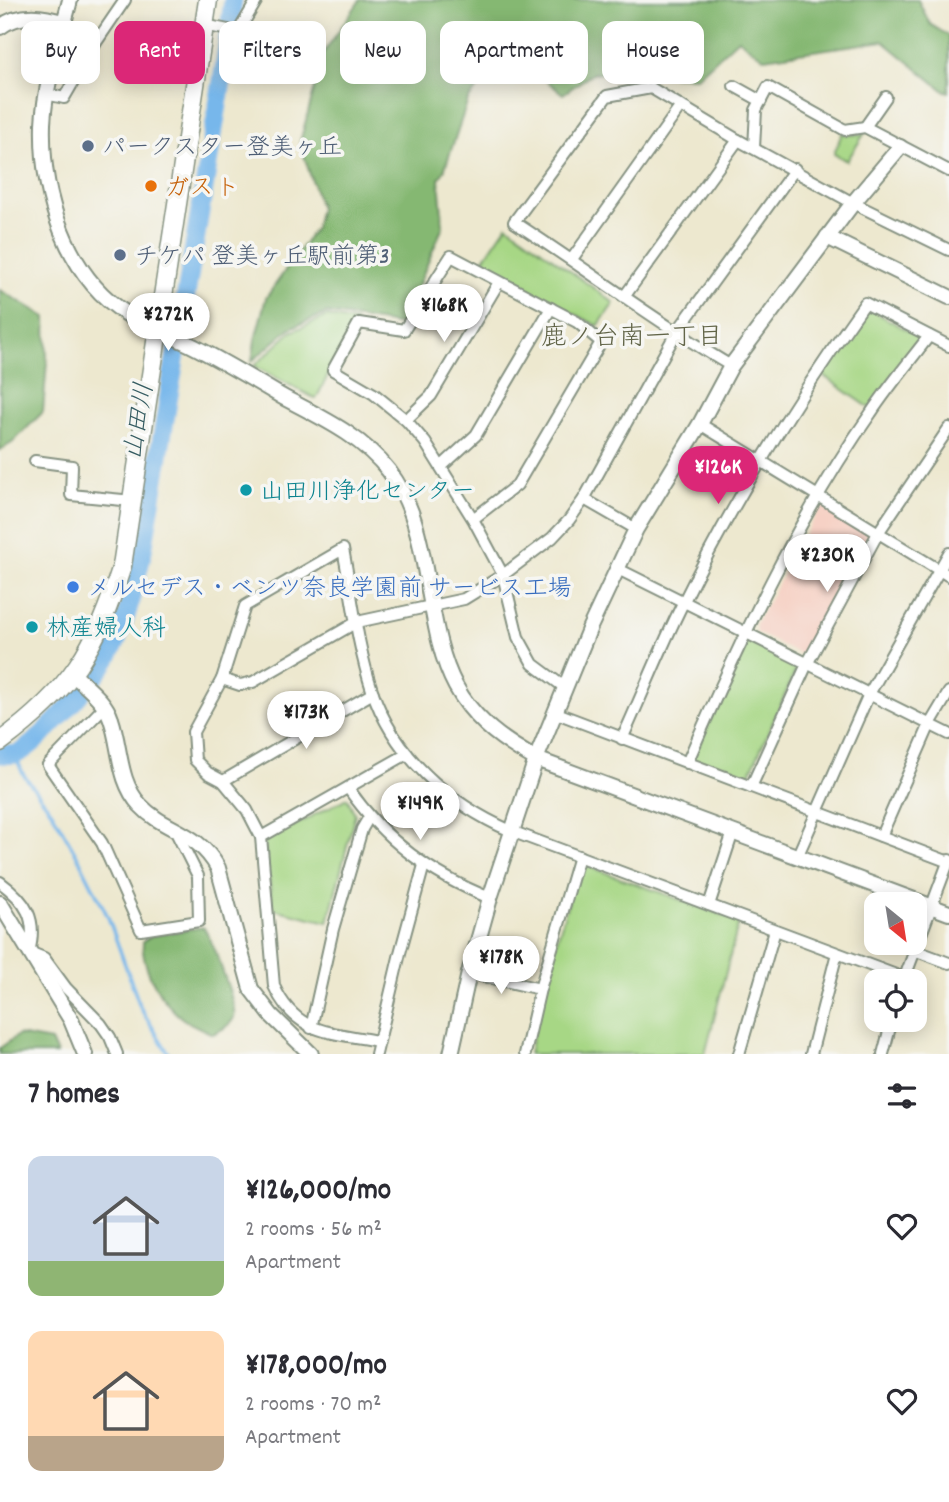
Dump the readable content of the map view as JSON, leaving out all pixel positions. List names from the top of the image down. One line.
{"districts":["鹿ノ台南一丁目"],"water":["山田川"],"places":["パークスター登美ヶ丘","ガスト","チケパ 登美ヶ丘駅前第3","山田川浄化センター","メルセデス・ベンツ奈良学園前 サービス工場","林産婦人科"],"north":"bottom right","page":{"chip":["Buy","Rent","Filters","New","Apartment","House"],"price":["¥168K","¥272K","¥126K","¥230K","¥173K","¥149K","¥178K"],"heading":"7 homes","list":[{"name":"¥126,000/mo","note":"2 rooms · 56 m² · Apartment"},{"name":"¥178,000/mo","note":"2 rooms · 70 m² · Apartment"}]}}
